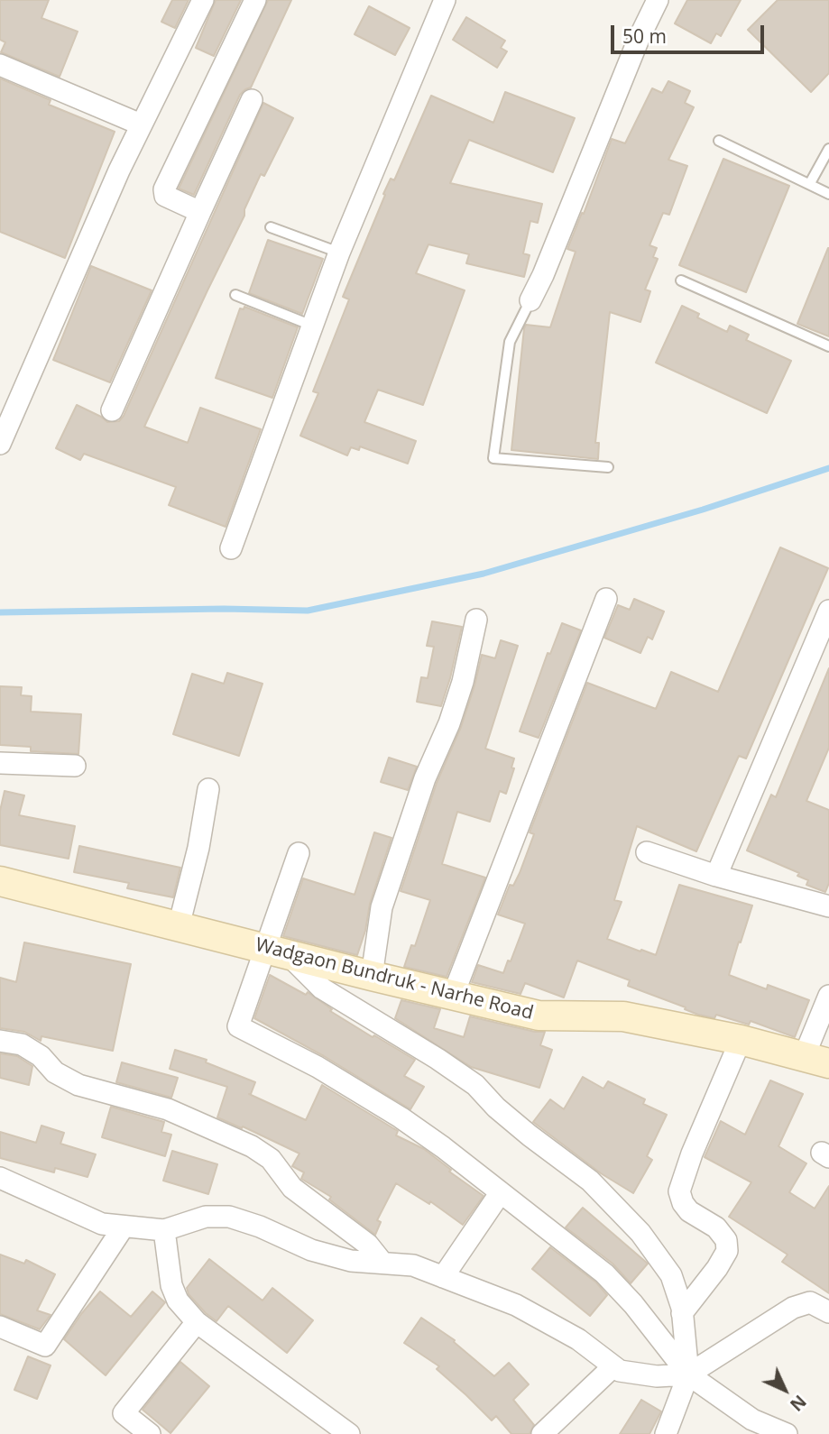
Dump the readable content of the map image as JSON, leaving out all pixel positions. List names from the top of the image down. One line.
{"streets":{"street":["Wadgaon Bundruk - Narhe Road"]},"scale_bar":"50 m","north":"bottom right"}
